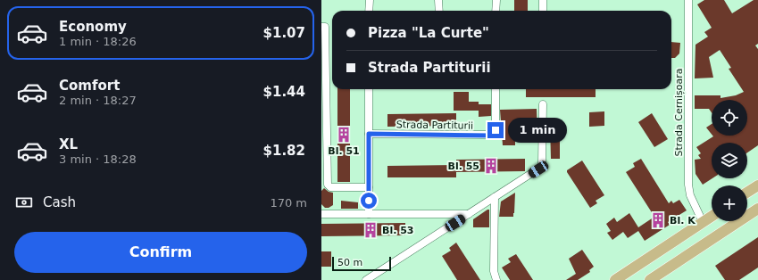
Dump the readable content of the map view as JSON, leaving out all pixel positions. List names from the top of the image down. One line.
{"streets":{"street":["Strada Cernișoara","Strada Partiturii"]},"places":{"building":["Bl. 51","Bl. 55","Bl. K","Bl. 53"]},"scale_bar":"50 m","page":{"list":[{"name":"Economy","note":"1 min · 18:26","value":"$1.07"},{"name":"Comfort","note":"2 min · 18:27","value":"$1.44"},{"name":"XL","note":"3 min · 18:28","value":"$1.82"}],"banner":["Pizza \"La Curte\"","Strada Partiturii"],"map_buttons":"+","bubble":"1 min","pay":["Cash","170 m"],"buttons":"Confirm","scale":"50 m"}}
